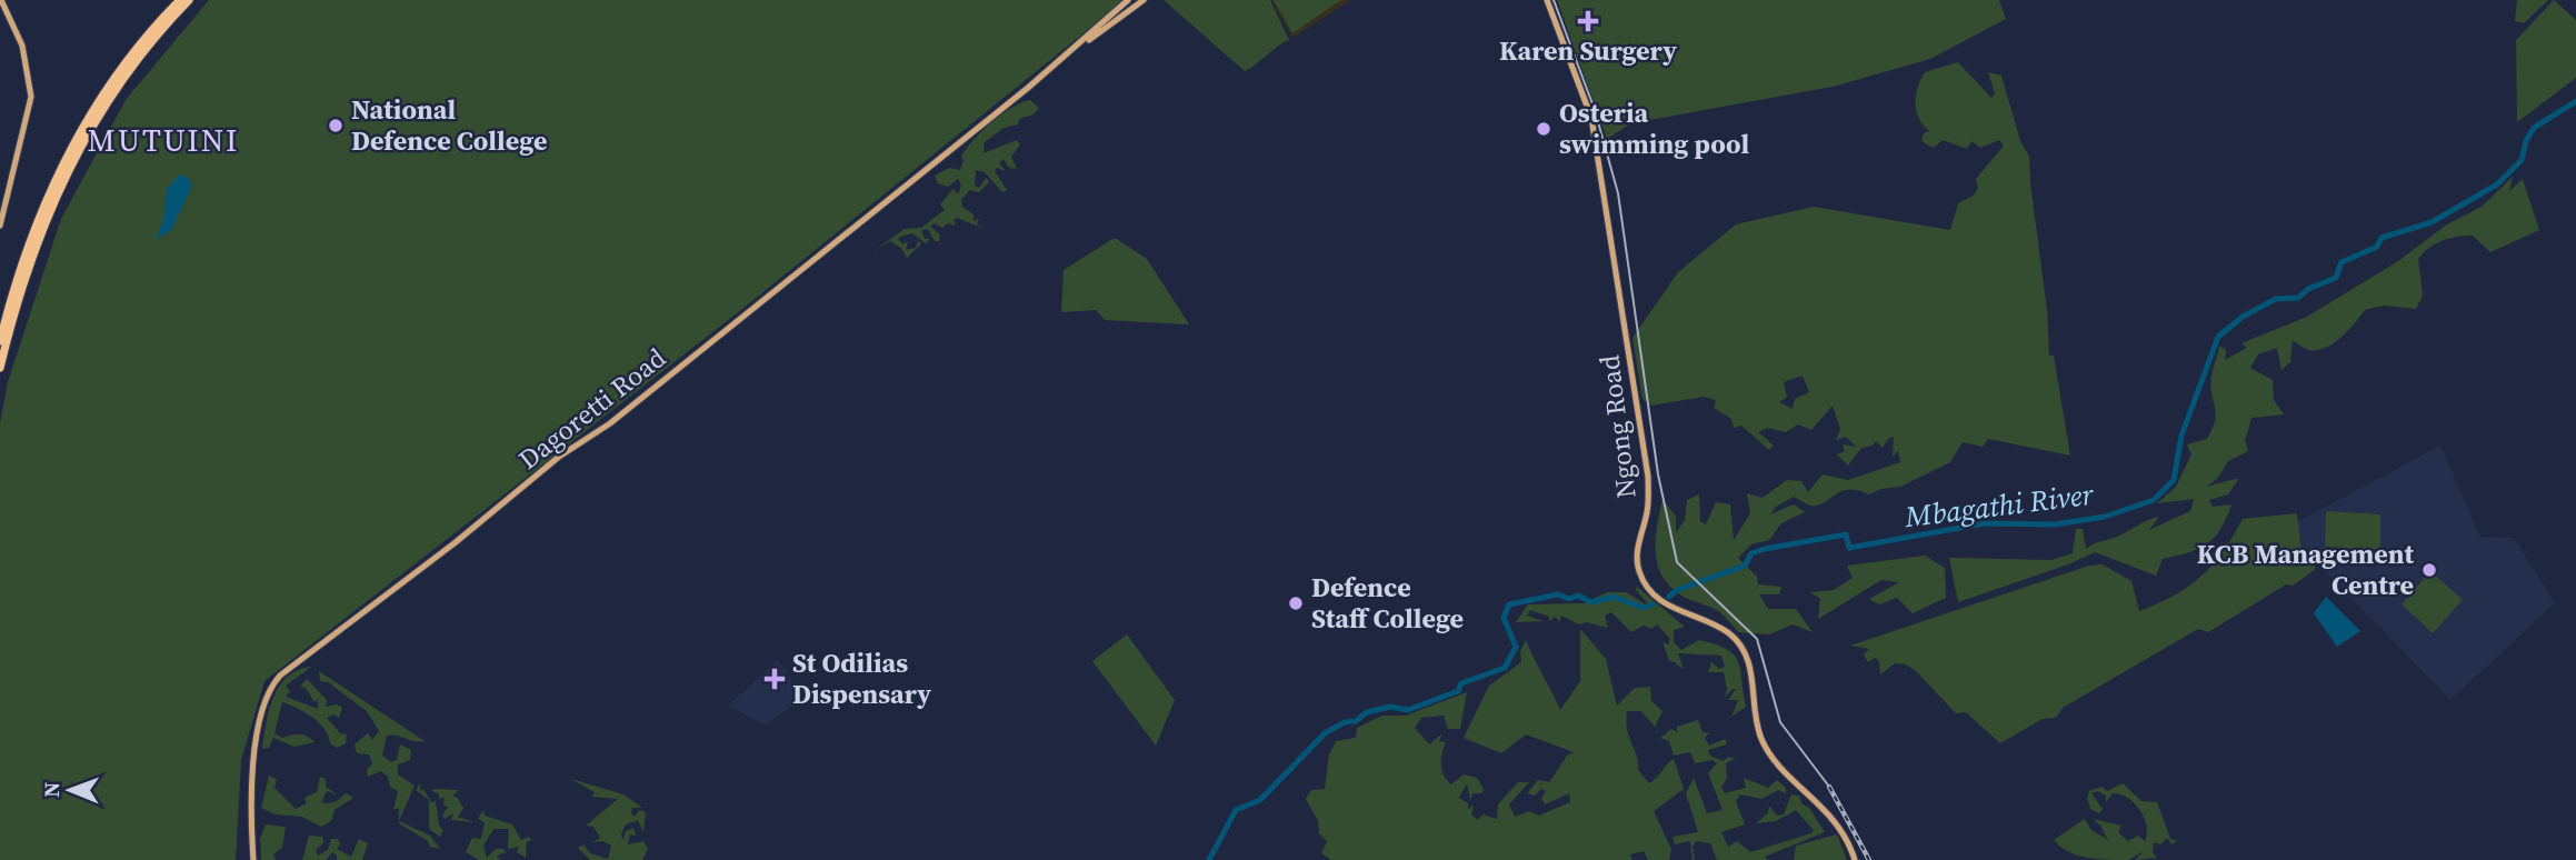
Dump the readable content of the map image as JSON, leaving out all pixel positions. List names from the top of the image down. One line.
{"streets":{"main road":["Dagoretti Road","Ngong Road"]},"districts":["MUTUINI"],"water":["Mbagathi River"],"places":{"health":["Karen Surgery","St Odilias Dispensary"],"other":["National Defence College","Osteria swimming pool","KCB Management Centre","Defence Staff College"]},"north":"left"}
